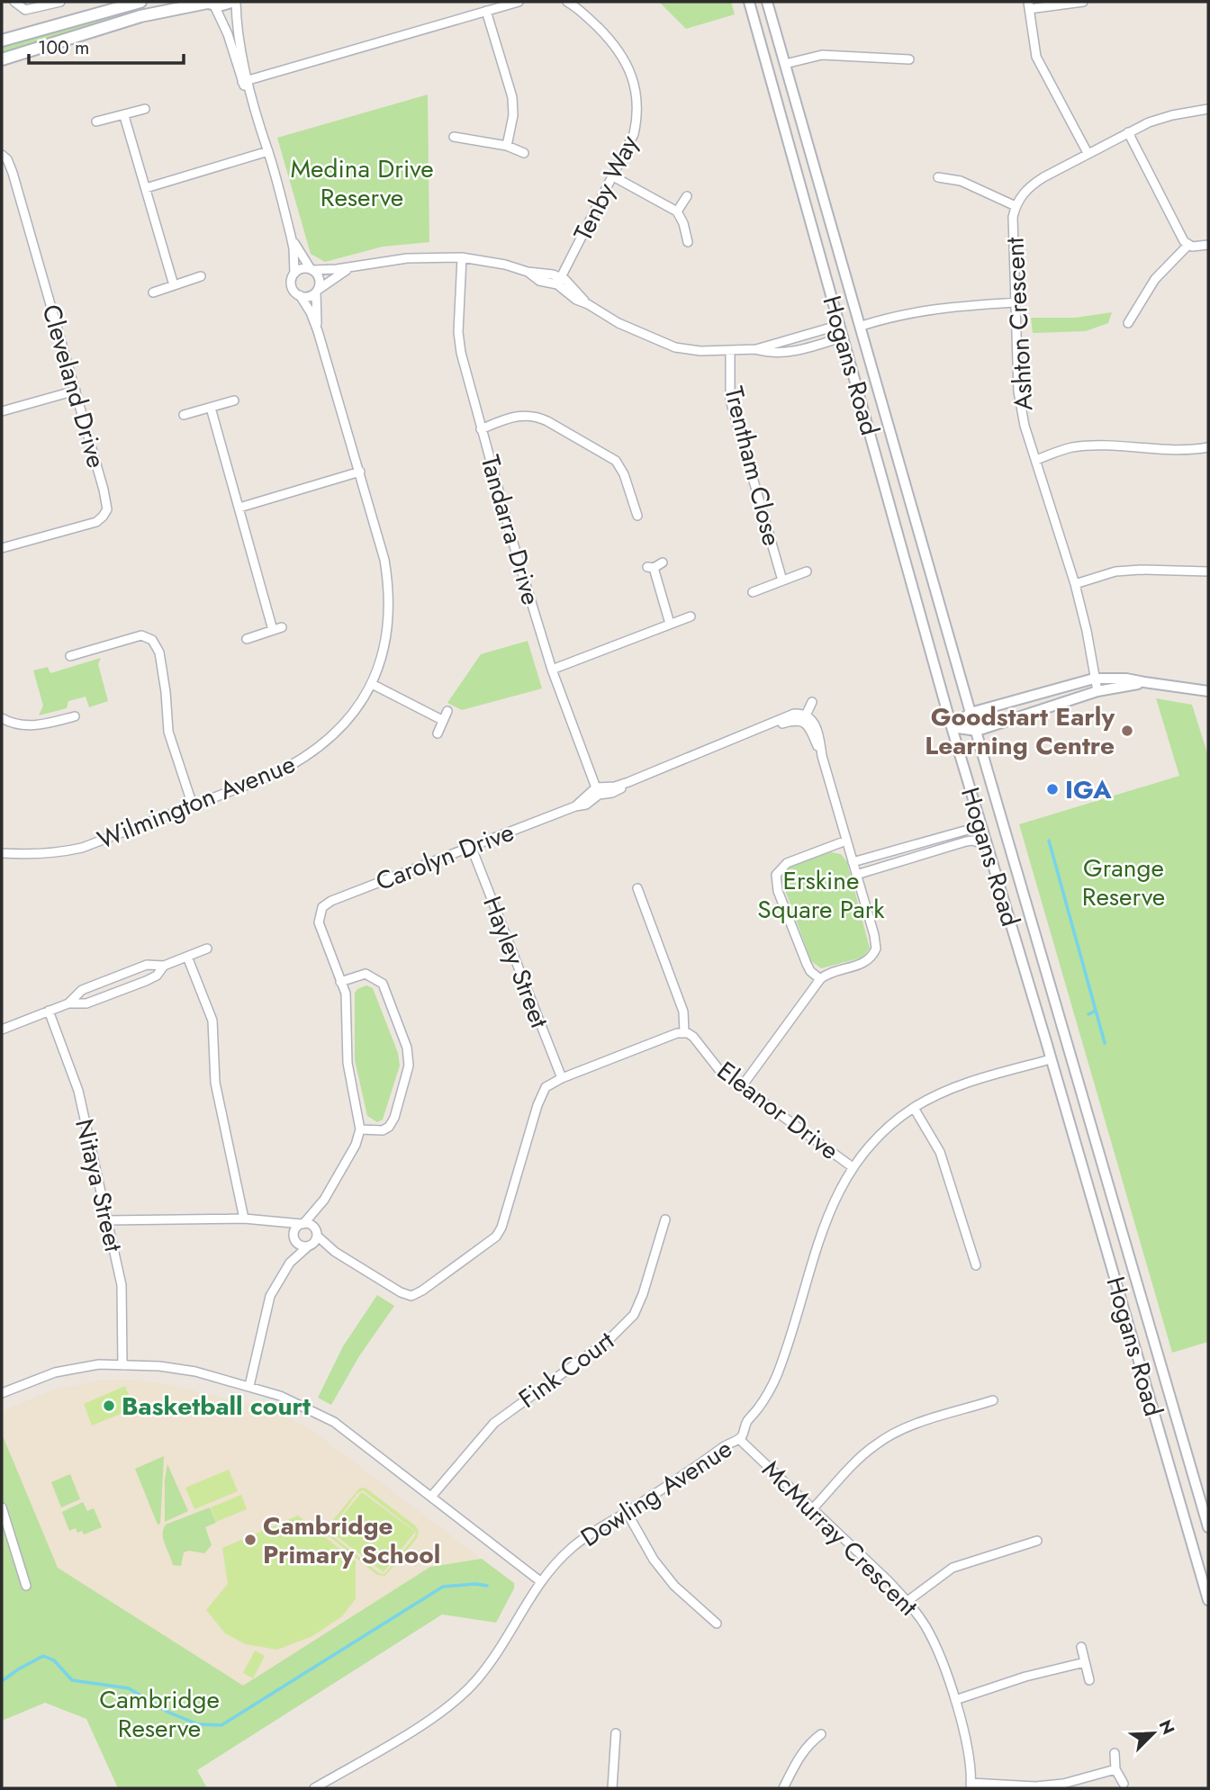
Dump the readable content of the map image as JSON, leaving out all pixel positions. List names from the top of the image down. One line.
{"streets":{"street":["Tenby Way","Ashton Crescent","Hogans Road","Cleveland Drive","Trentham Close","Tandarra Drive","Wilmington Avenue","Carolyn Drive","Hayley Street","Eleanor Drive","Nitaya Street","Fink Court","Dowling Avenue","McMurray Crescent"]},"crossings":[["Hogans Road","Dowling Avenue"],["Tandarra Drive","Carolyn Drive"],["Carolyn Drive","Hayley Street"],["Eleanor Drive","Dowling Avenue"],["Dowling Avenue","McMurray Crescent"]],"parks":["Medina Drive Reserve","Grange Reserve","Erskine Square Park","Cambridge Reserve"],"places":["Goodstart Early Learning Centre","IGA","Basketball court","Cambridge Primary School"],"scale_bar":"100 m","north":"top right"}
